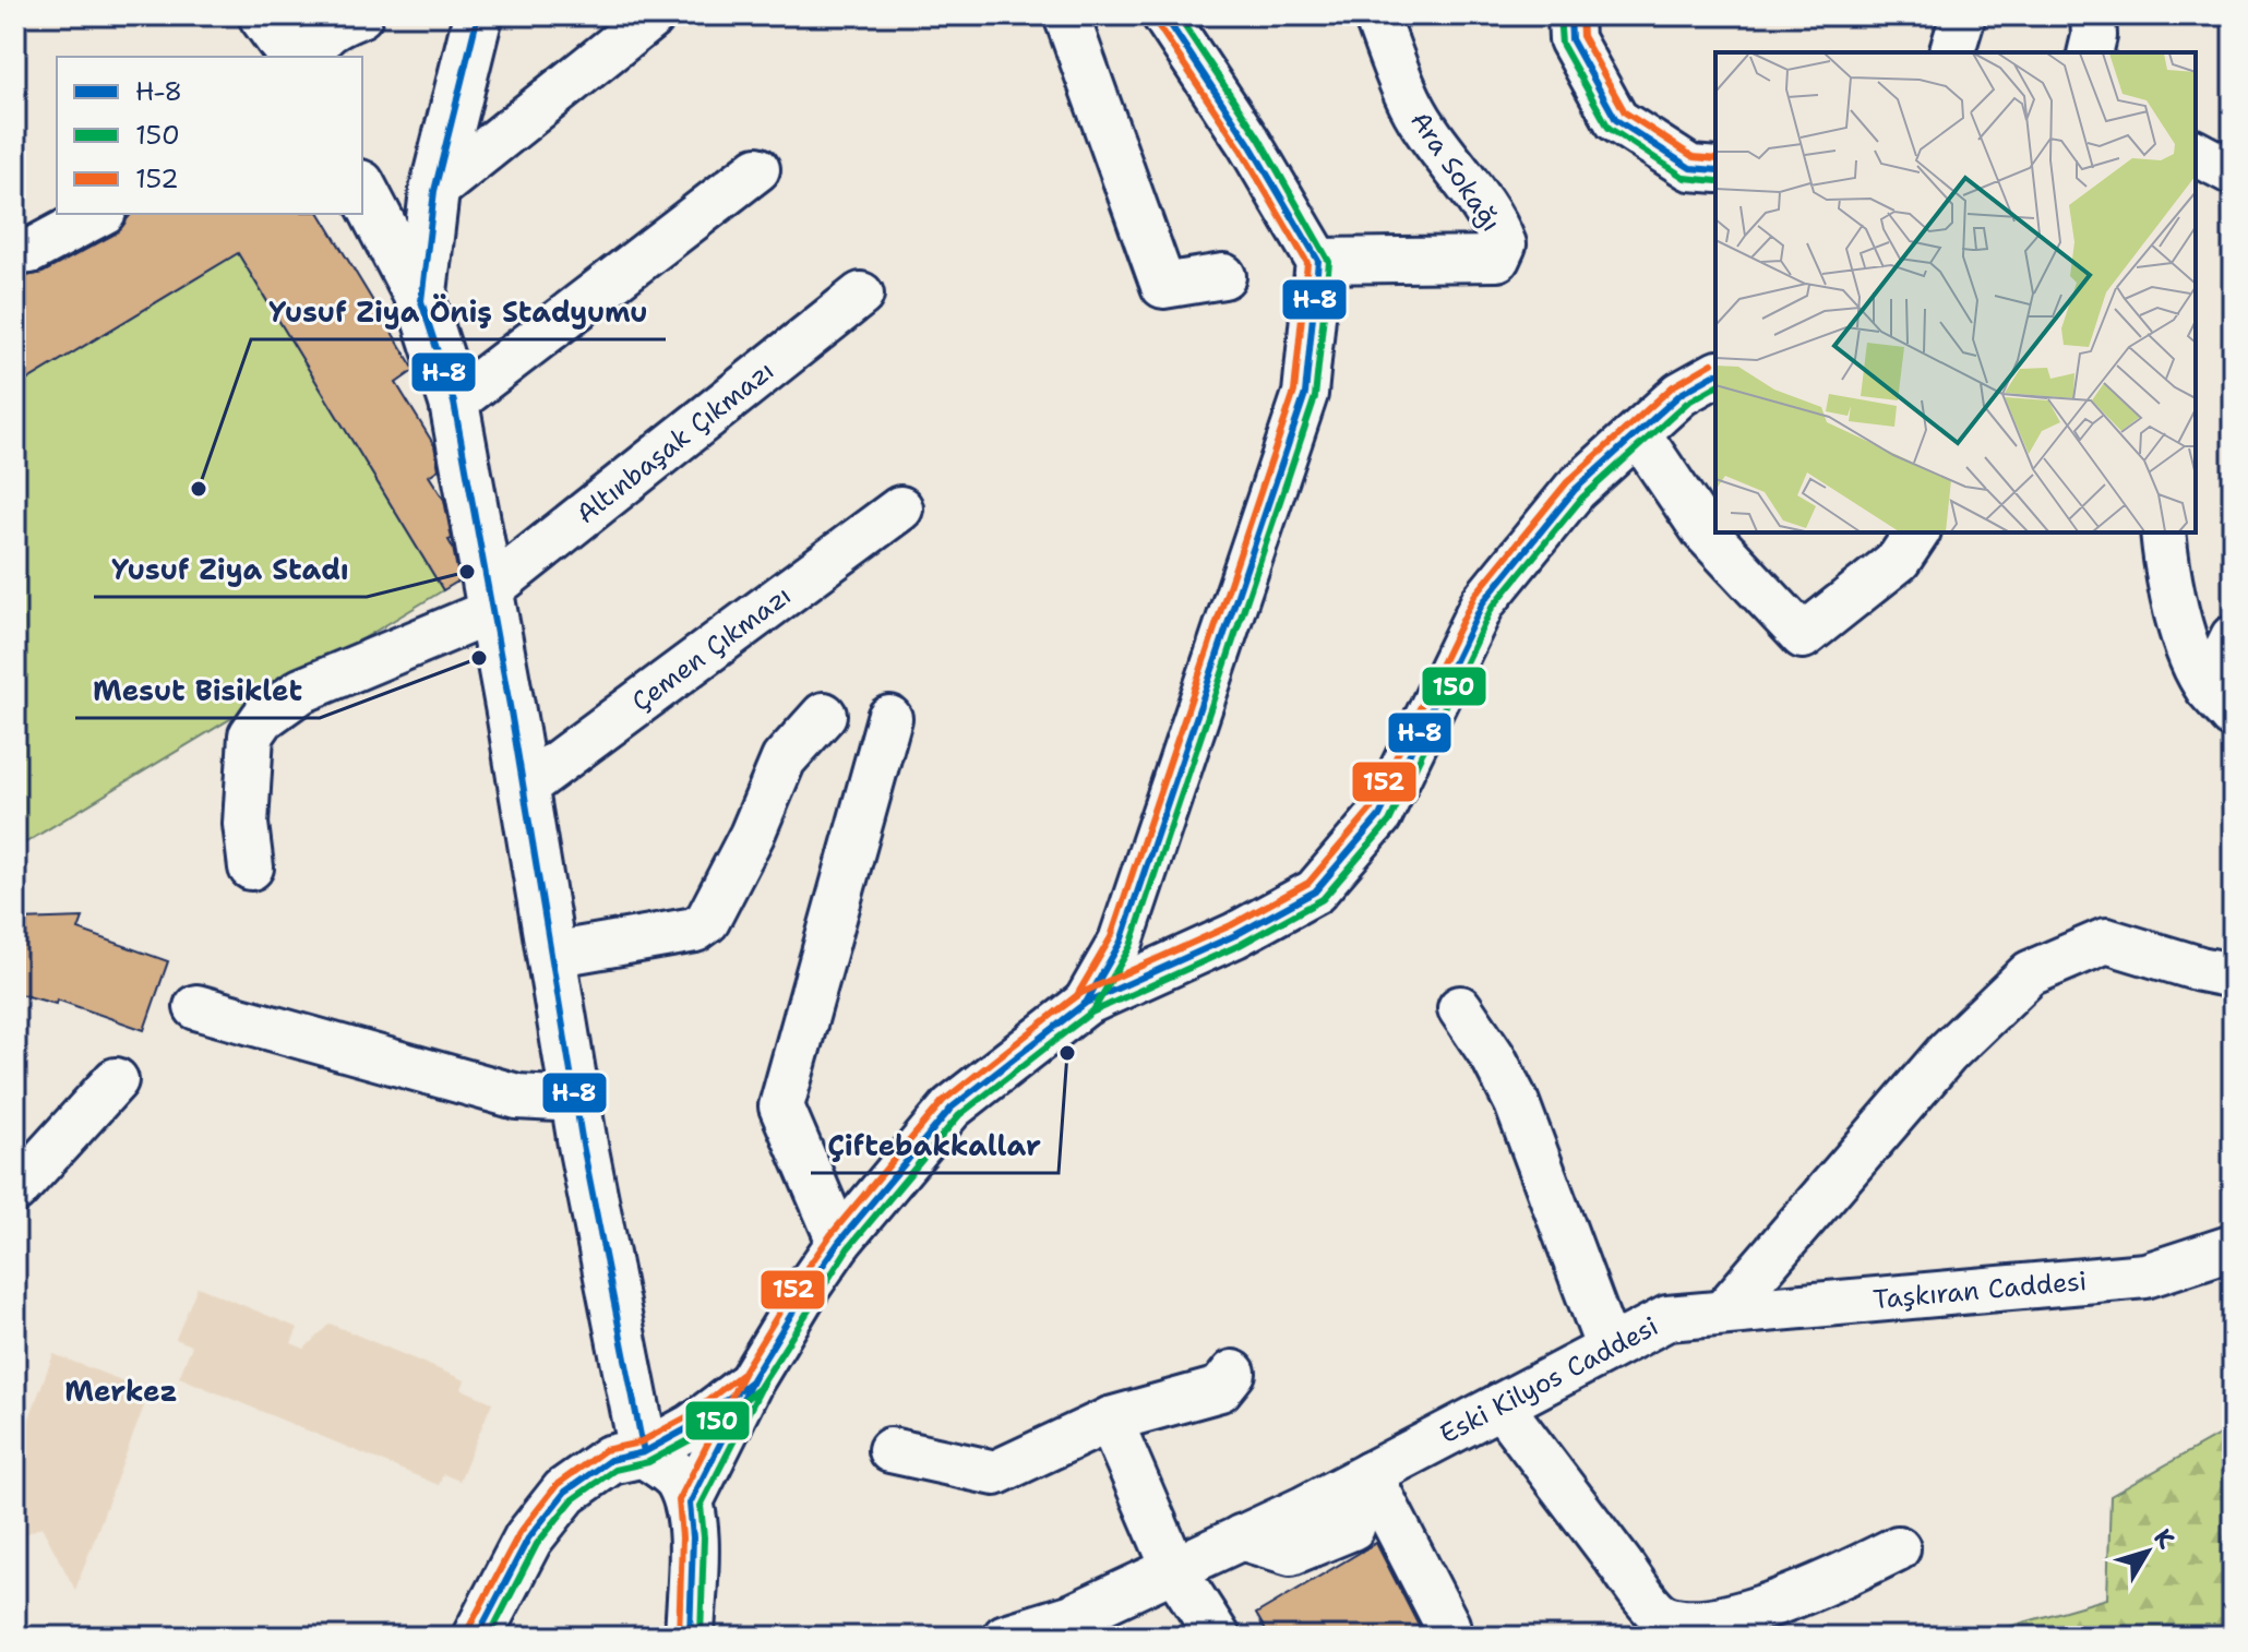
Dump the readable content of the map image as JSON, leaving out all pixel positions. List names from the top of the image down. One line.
{"streets":{"street":["Ara Sokağı","Altınbaşak Çıkmazı","Çemen Çıkmazı","Taşkıran Caddesi","Eski Kilyos Caddesi"]},"crossings":[["Taşkıran Caddesi","Eski Kilyos Caddesi"]],"districts":["Merkez"],"places":["Yusuf Ziya Öniş Stadyumu","Yusuf Ziya Stadı","Mesut Bisiklet","Çiftebakkallar"],"lines":["transit line H-8","transit line 150","transit line 152"],"legend":["H-8","150","152"],"north":"top right"}
